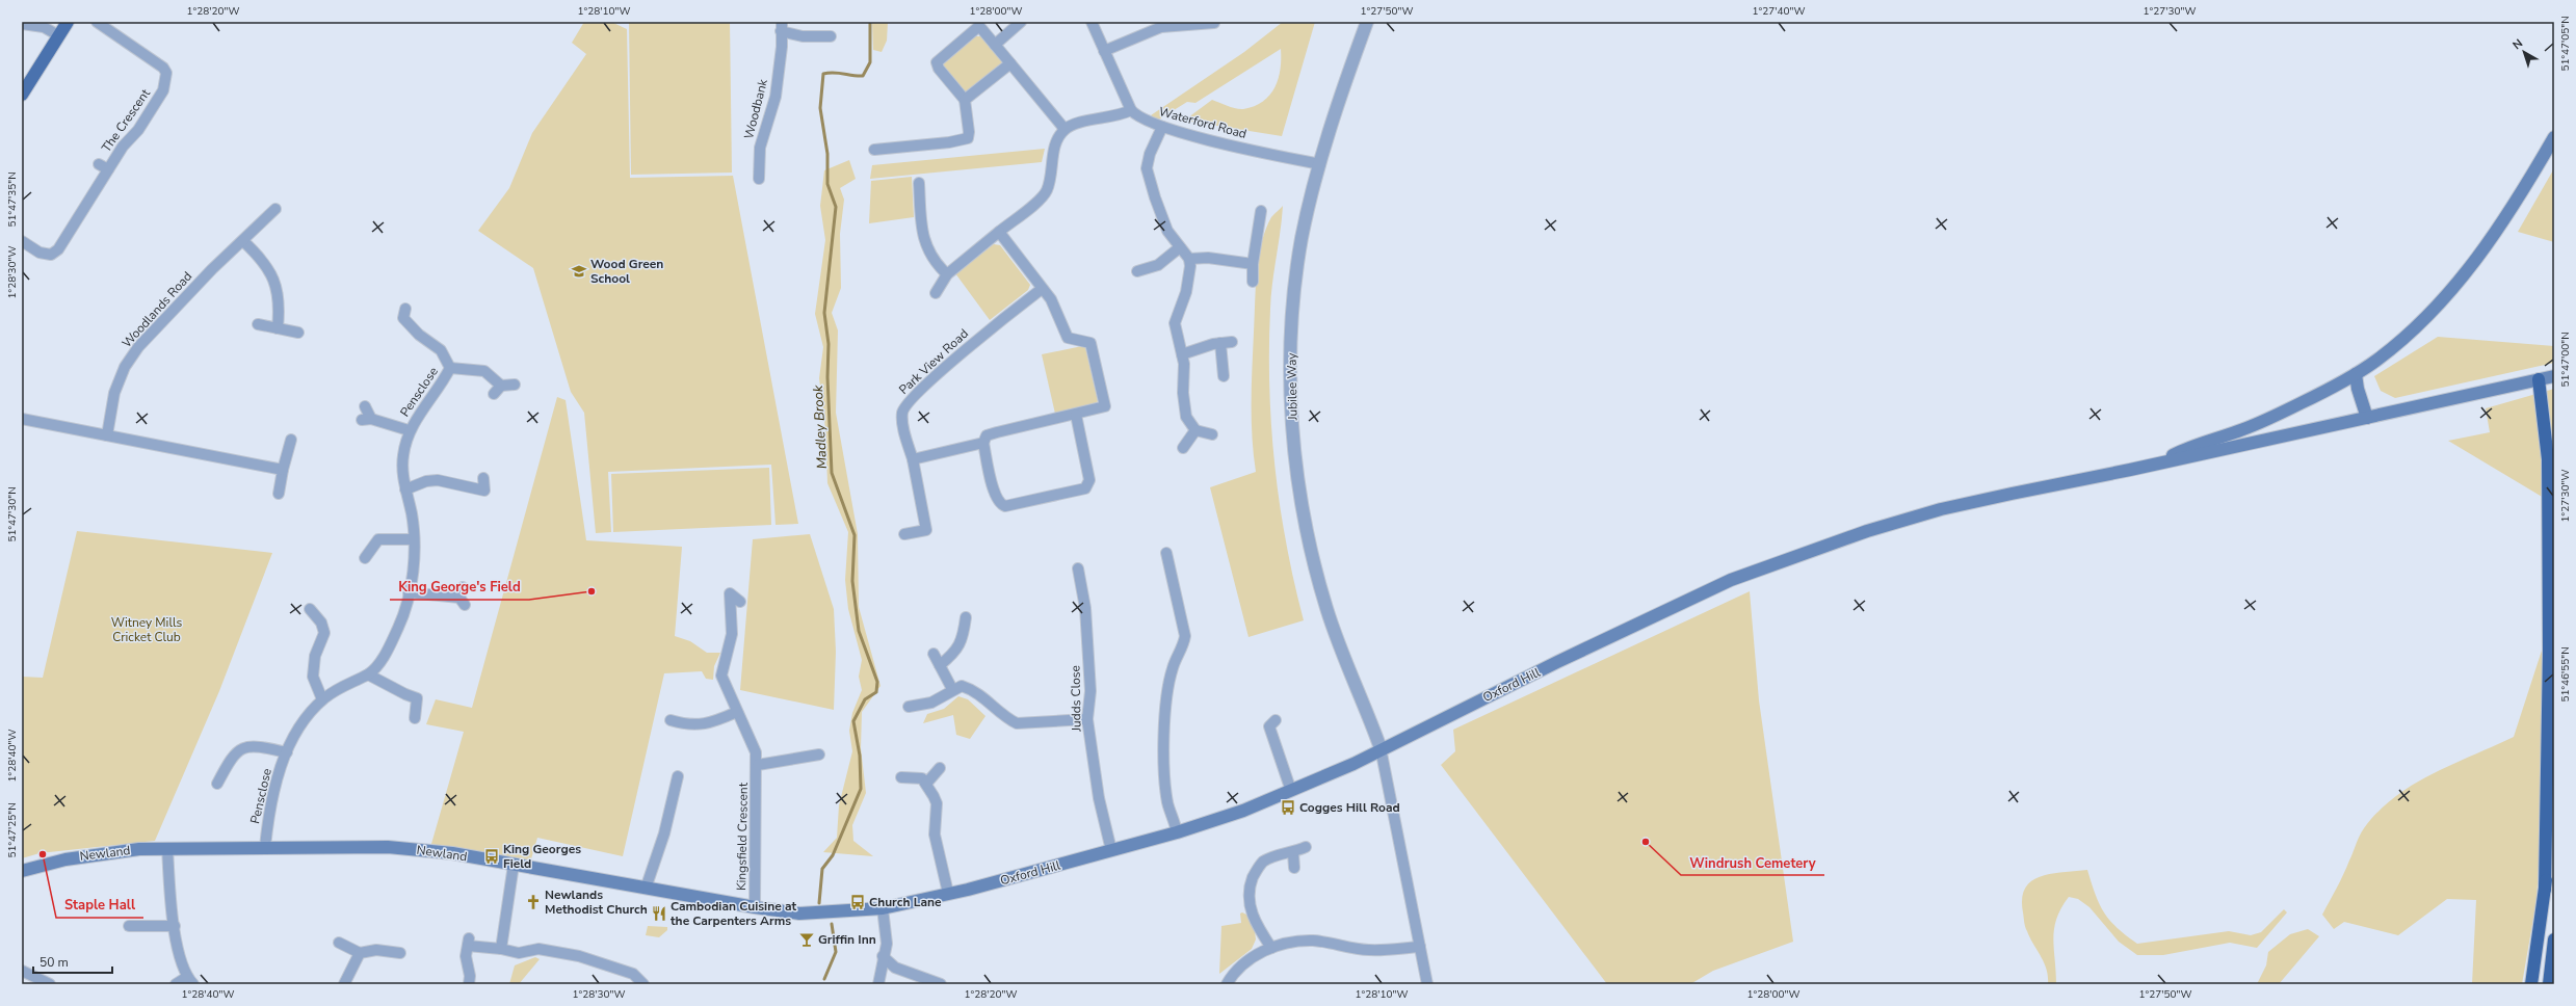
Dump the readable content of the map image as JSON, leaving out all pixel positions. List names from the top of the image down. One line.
{"streets":{"main road":["Oxford Hill","Newland"],"street":["Woodbank","The Crescent","Waterford Road","Woodlands Road","Park View Road","Jubilee Way","Pensclose","Judds Close","Kingsfield Crescent"]},"crossings":[["Waterford Road","Jubilee Way"],["Jubilee Way","Oxford Hill"],["Pensclose","Newland"],["Oxford Hill","Judds Close"],["Oxford Hill","Newland"],["Kingsfield Crescent","Newland"]],"water":["Madley Brook"],"parks":["Witney Mills Cricket Club"],"places":{"school or university":["Wood Green School"],"other":["King George's Field","Windrush Cemetery","Staple Hall"],"bus stop":["Cogges Hill Road","King Georges Field","Church Lane"],"church":["Newlands Methodist Church"],"restaurant":["Cambodian Cuisine at the Carpenters Arms"],"bar":["Griffin Inn"]},"scale_bar":"50 m","north":"top left","coordinates":["1°28'20\"W","1°28'10\"W","1°28'00\"W","1°27'50\"W","1°27'40\"W","1°27'30\"W","51°47'05\"N","51°47'35\"N","1°28'30\"W","51°47'00\"N","51°47'30\"N","51°46'55\"N","1°28'40\"W","51°47'25\"N"]}
